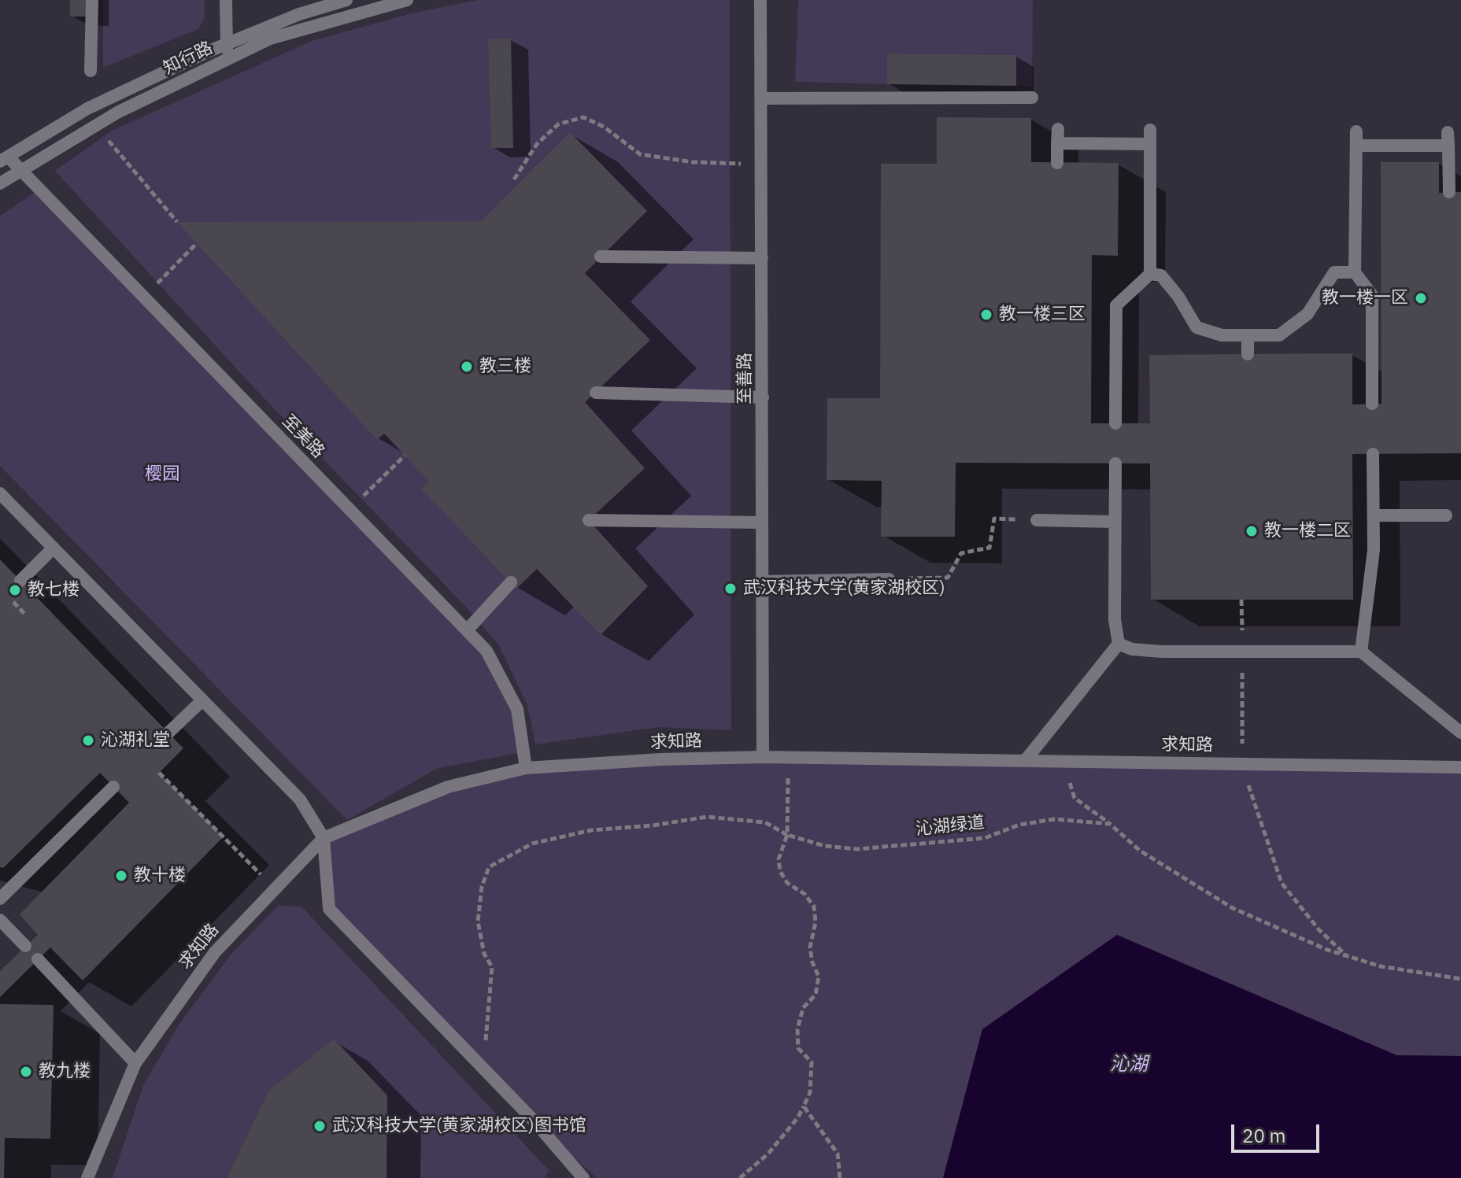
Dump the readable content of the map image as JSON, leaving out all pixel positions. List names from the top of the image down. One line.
{"streets":{"lane":["知行路","至善路","至美路","求知路"],"path":["沁湖绿道"]},"crossings":[["知行路","至美路"],["至善路","求知路"],["至美路","求知路"]],"water":["沁湖"],"parks":["樱园"],"places":["教一楼一区","教一楼三区","教三楼","教一楼二区","武汉科技大学(黄家湖校区)","教七楼","沁湖礼堂","教十楼","教九楼","武汉科技大学(黄家湖校区)图书馆"],"scale_bar":"20 m"}
